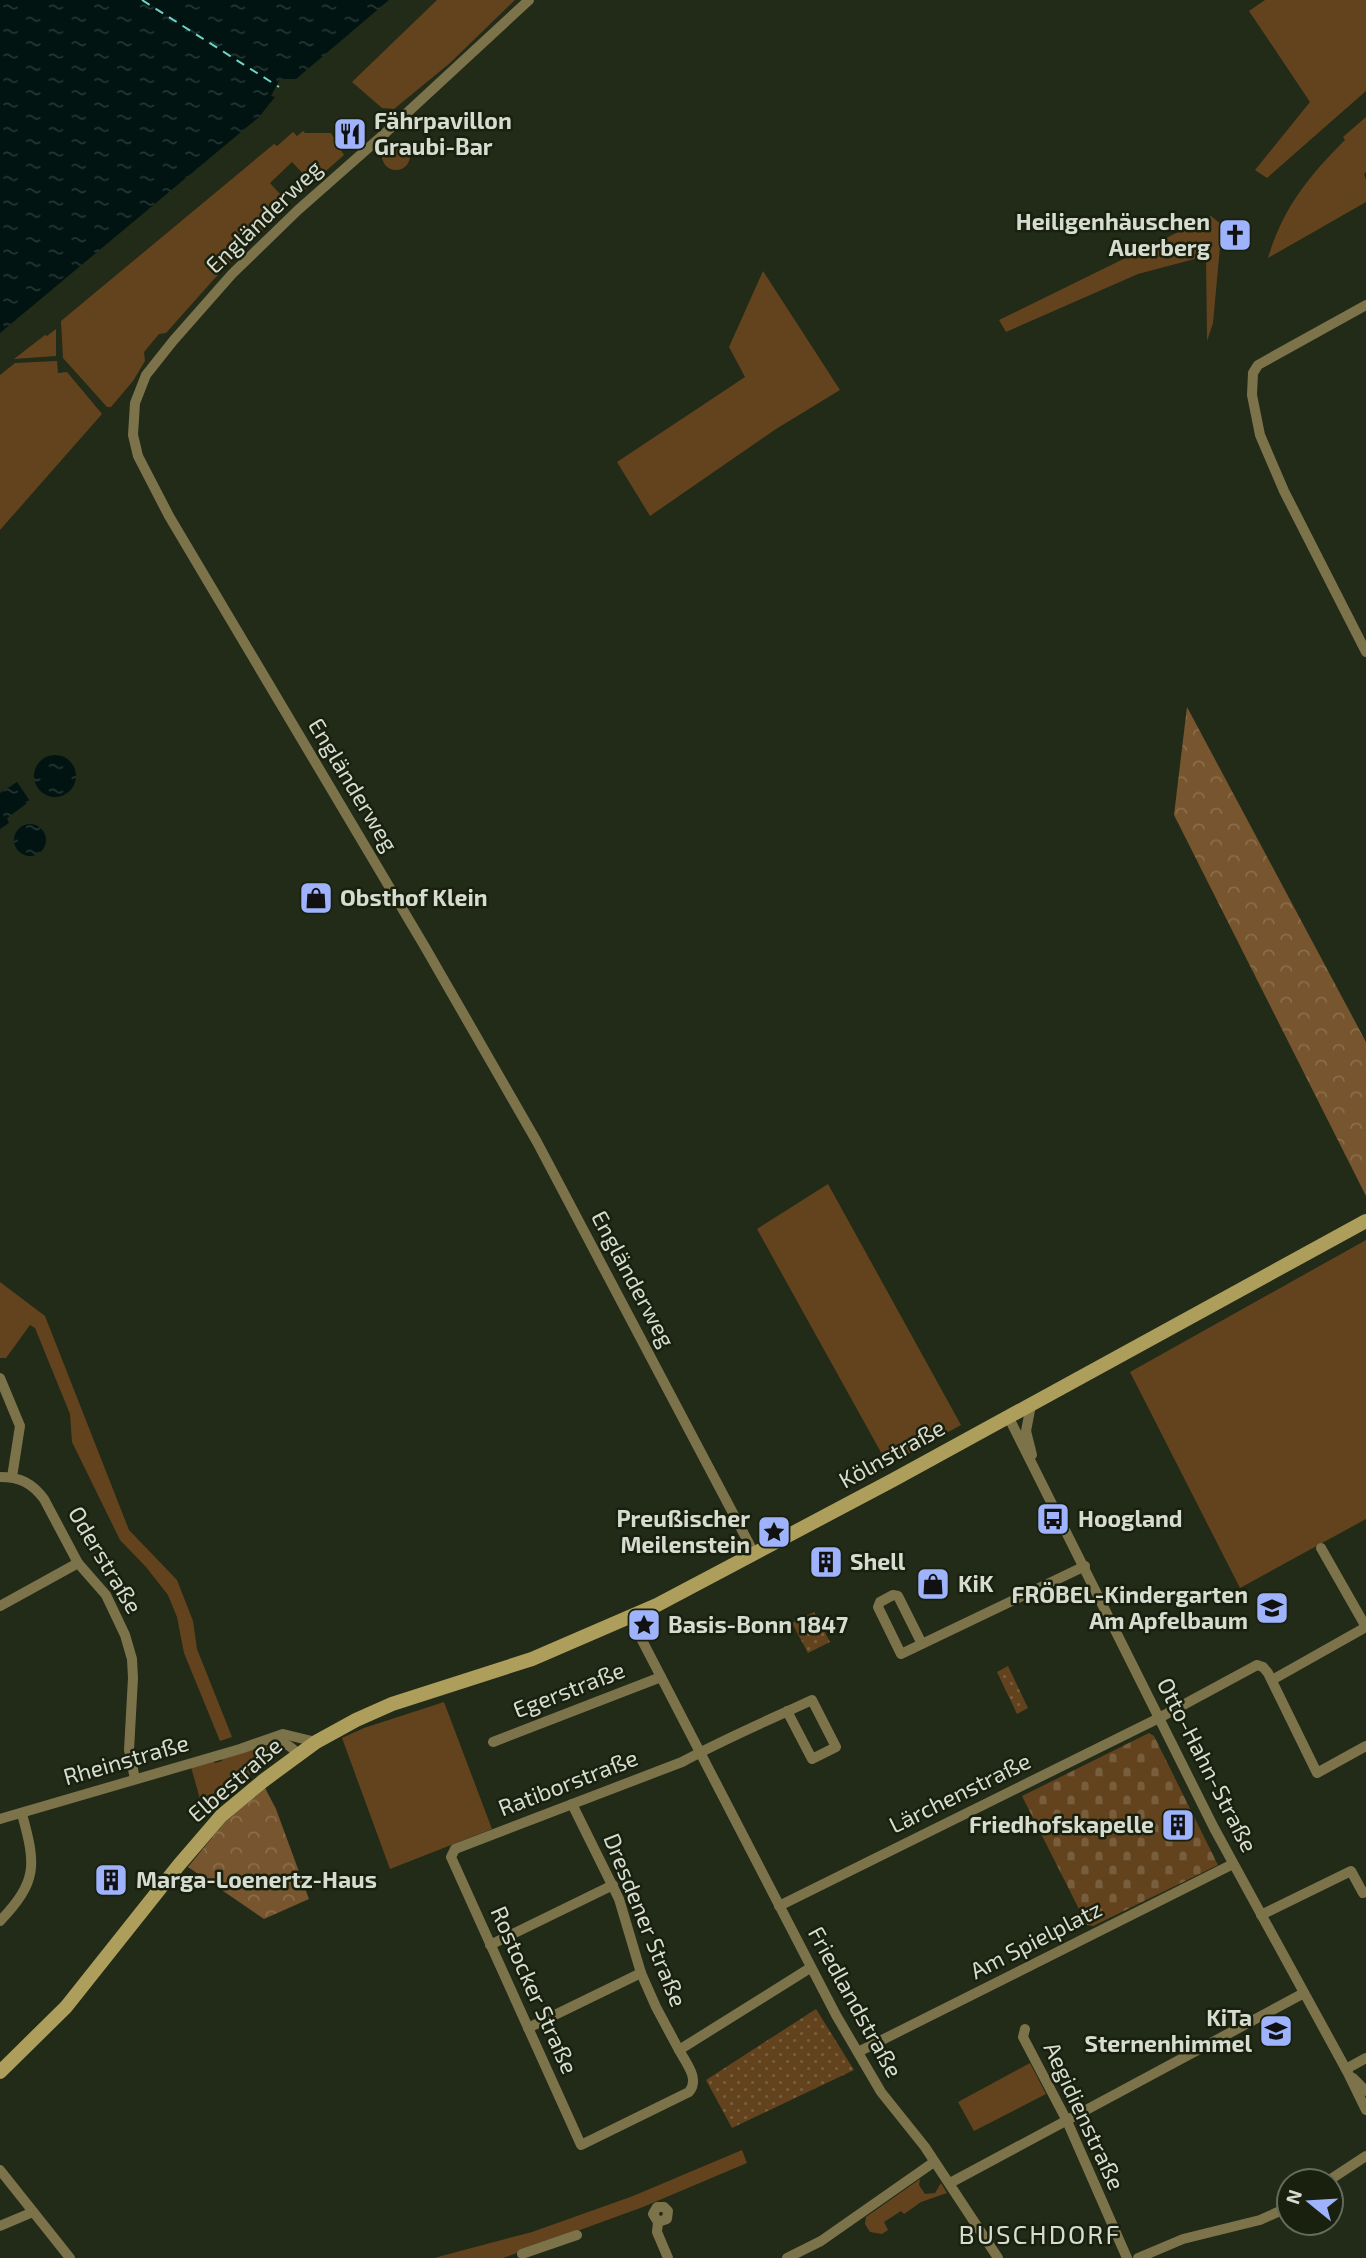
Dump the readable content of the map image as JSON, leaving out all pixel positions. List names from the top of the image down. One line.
{"streets":{"main road":["Kölnstraße","Elbestraße"],"street":["Engländerweg","Oderstraße","Egerstraße","Rheinstraße","Otto-Hahn-Straße","Ratiborstraße","Lärchenstraße","Dresdener Straße","Am Spielplatz","Rostocker Straße","Friedlandstraße","Aegidienstraße"]},"crossings":[["Engländerweg","Kölnstraße"],["Kölnstraße","Otto-Hahn-Straße"],["Kölnstraße","Elbestraße"],["Kölnstraße","Friedlandstraße"],["Oderstraße","Rheinstraße"],["Egerstraße","Friedlandstraße"],["Rheinstraße","Elbestraße"],["Otto-Hahn-Straße","Lärchenstraße"],["Otto-Hahn-Straße","Am Spielplatz"],["Ratiborstraße","Dresdener Straße"],["Ratiborstraße","Rostocker Straße"],["Ratiborstraße","Friedlandstraße"],["Lärchenstraße","Friedlandstraße"],["Dresdener Straße","Rostocker Straße"],["Am Spielplatz","Friedlandstraße"]],"districts":["BUSCHDORF"],"places":{"restaurant":["Fährpavillon Graubi-Bar"],"church":["Heiligenhäuschen Auerberg"],"shop":["Obsthof Klein","KiK"],"bus stop":["Hoogland"],"place":["Preußischer Meilenstein","Basis-Bonn 1847"],"building":["Shell","Friedhofskapelle","Marga-Loenertz-Haus"],"school or university":["FRÖBEL-Kindergarten Am Apfelbaum","KiTa Sternenhimmel"]},"north":"left"}
